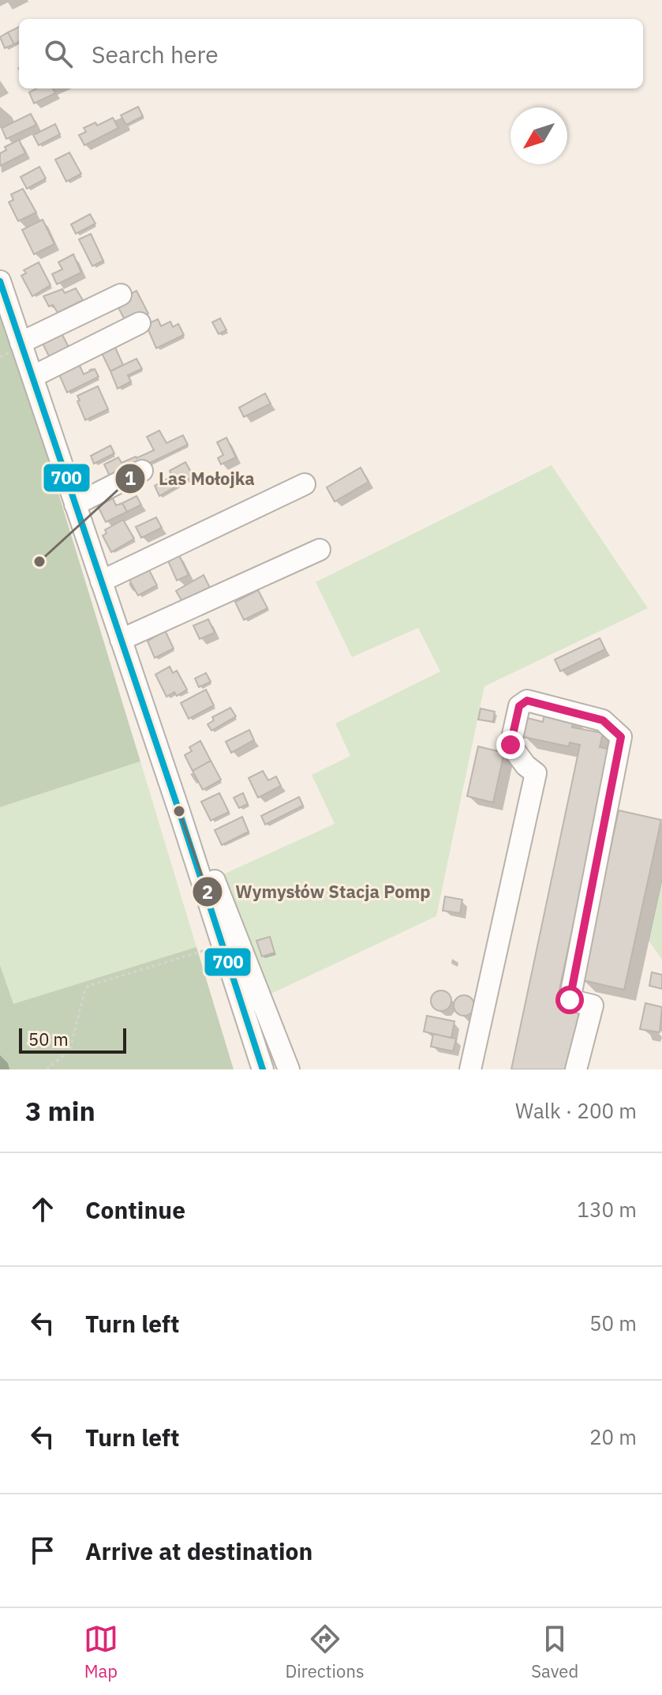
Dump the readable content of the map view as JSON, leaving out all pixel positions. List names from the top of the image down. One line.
{"places":["Las Mołojka","Wymysłów Stacja Pomp"],"lines":["transit line 700"],"scale_bar":"50 m","north":"bottom left","page":{"search":"Search here","scale":"50 m","heading":["3 min","Walk · 200 m"],"list":[["Continue","130 m"],["Turn left","50 m"],["Turn left","20 m"],"Arrive at destination"],"nav":["Map","Directions","Saved"]}}
